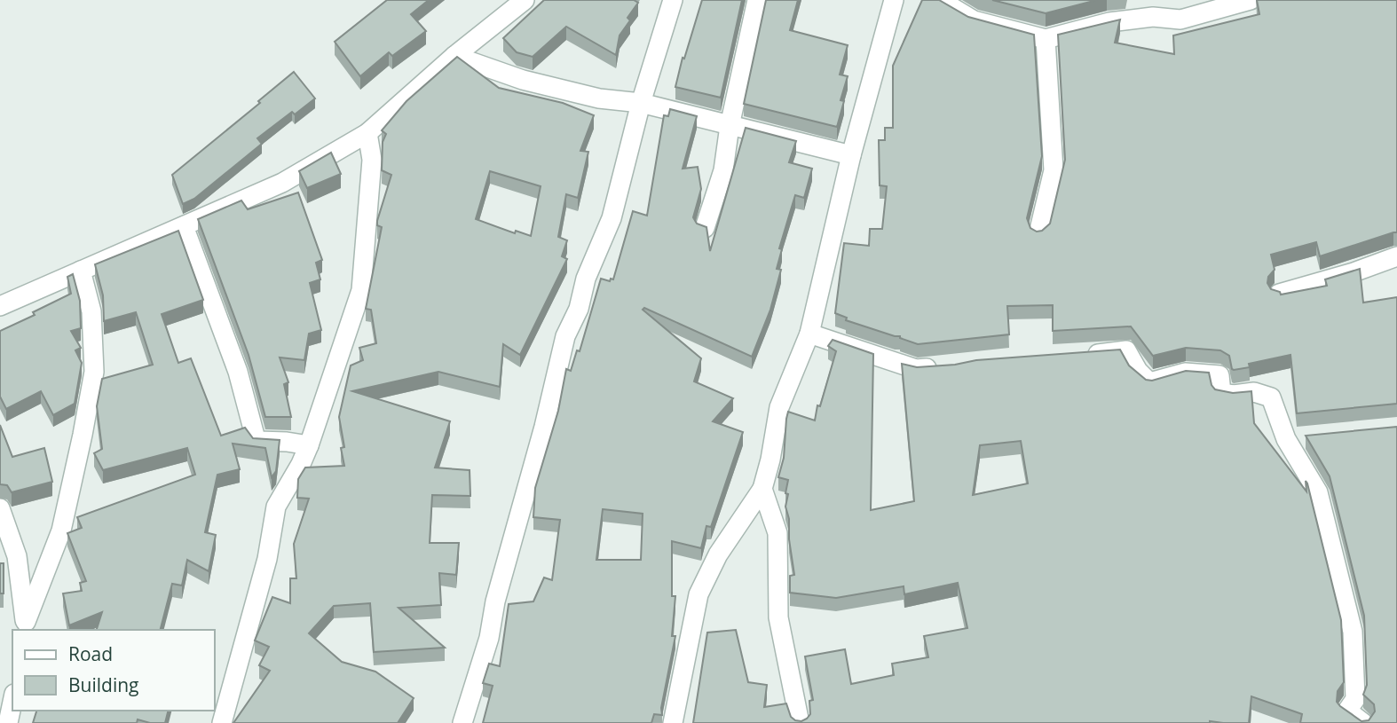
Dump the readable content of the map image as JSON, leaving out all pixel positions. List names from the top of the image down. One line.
{"legend":["Road","Building"]}
